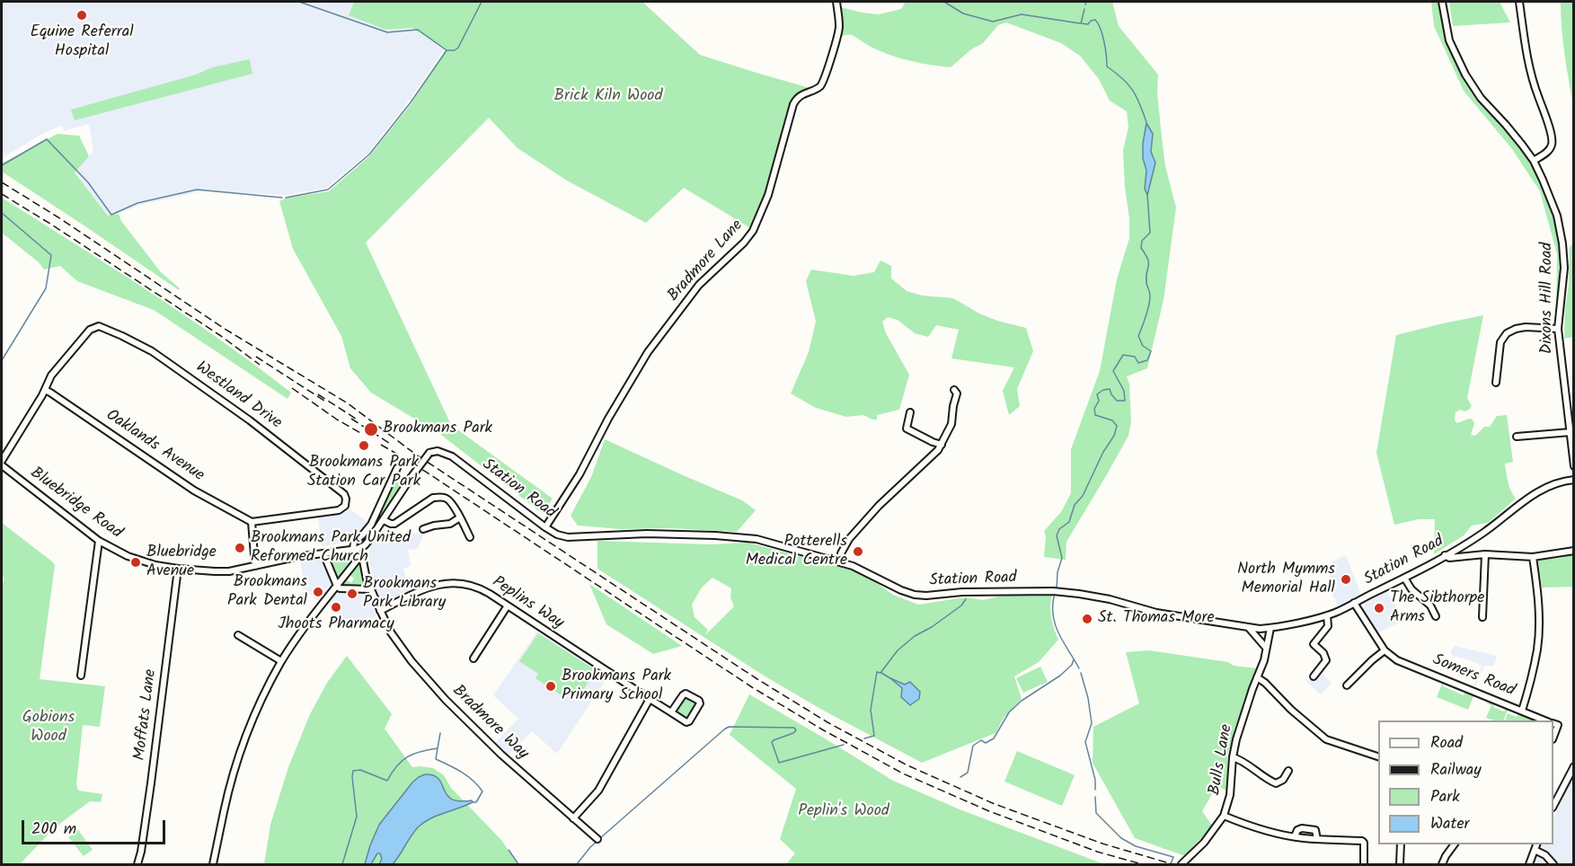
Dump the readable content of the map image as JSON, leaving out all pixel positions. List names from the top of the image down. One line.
{"streets":{"street":["Bradmore Lane","Dixons Hill Road","Westland Drive","Oaklands Avenue","Station Road","Bluebridge Road","Peplins Way","Somers Road","Moffats Lane","Bradmore Way","Bulls Lane"]},"crossings":[["Bradmore Lane","Station Road"],["Westland Drive","Oaklands Avenue"],["Station Road","Bluebridge Road"],["Station Road","Somers Road"],["Station Road","Bradmore Way"],["Station Road","Bulls Lane"],["Bluebridge Road","Moffats Lane"],["Bluebridge Road","Bradmore Way"],["Peplins Way","Bradmore Way"]],"parks":["Brick Kiln Wood","Gobions Wood","Peplin's Wood"],"places":["Equine Referral Hospital","Brookmans Park","Brookmans Park Station Car Park","Brookmans Park United Reformed Church","Potterells Medical Centre","Bluebridge Avenue","North Mymms Memorial Hall","Brookmans Park Dental","Brookmans Park Library","Jhoots Pharmacy","The Sibthorpe Arms","St. Thomas More","Brookmans Park Primary School"],"legend":["Road","Railway","Park","Water"],"scale_bar":"200 m"}
